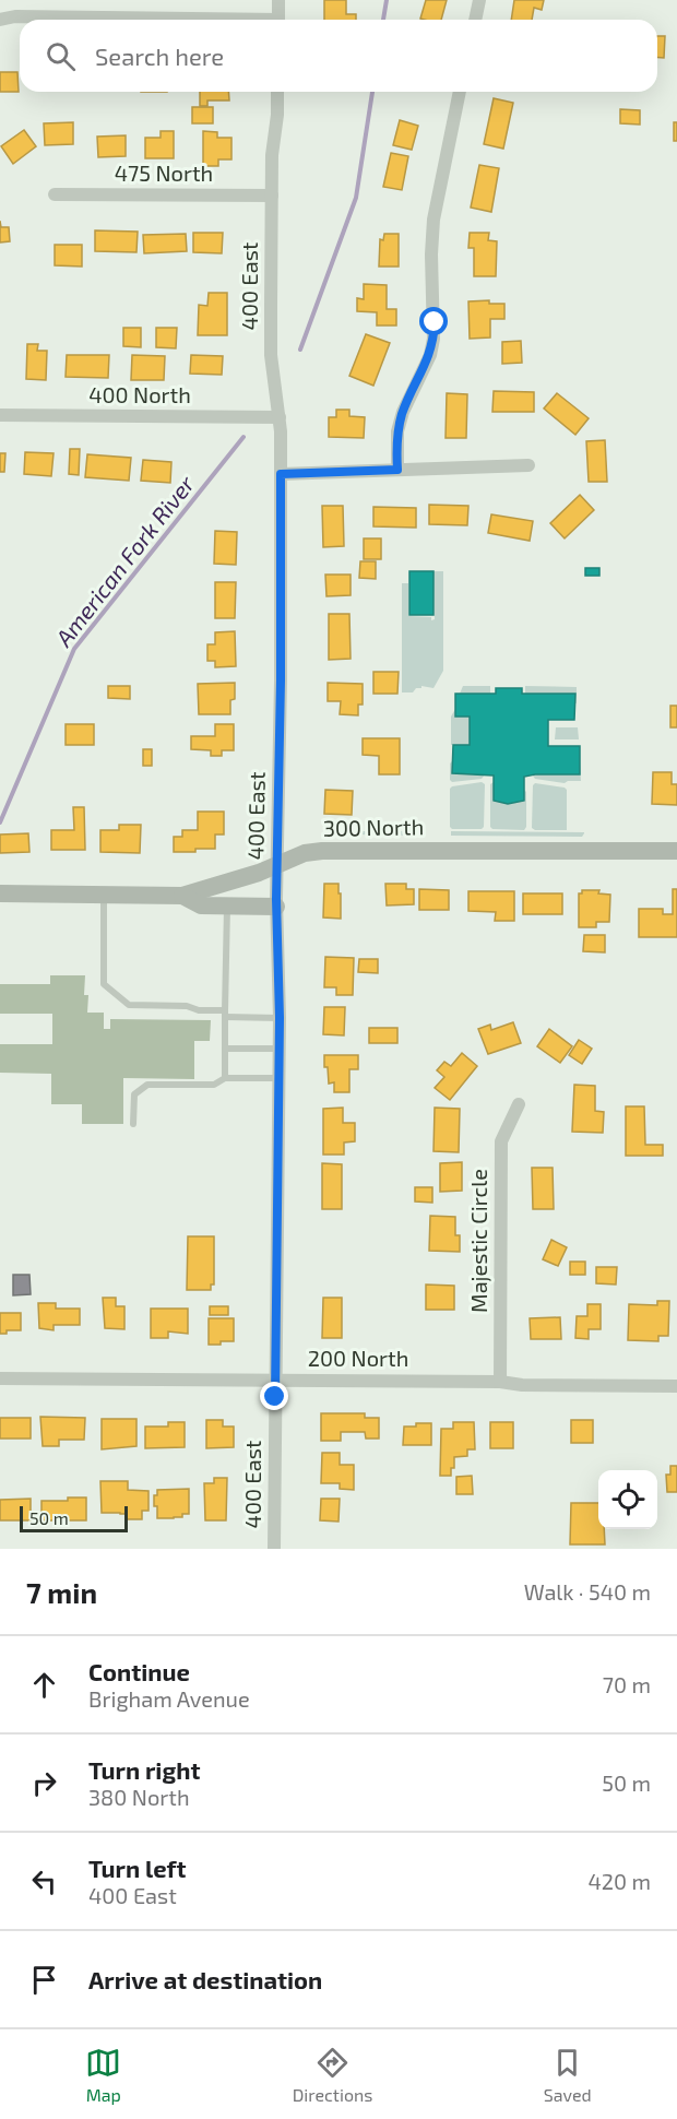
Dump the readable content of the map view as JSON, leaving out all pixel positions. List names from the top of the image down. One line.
{"streets":{"street":["475 North","400 East","400 North","300 North","Majestic Circle","200 North"]},"crossings":[["475 North","400 East"],["400 East","400 North"],["400 East","300 North"],["400 East","200 North"],["Majestic Circle","200 North"]],"water":["American Fork River"],"scale_bar":"50 m","page":{"search":"Search here","scale":"50 m","heading":["7 min","Walk · 540 m"],"list":[["Continue","Brigham Avenue","70 m"],["Turn right","380 North","50 m"],["Turn left","400 East","420 m"],"Arrive at destination"],"nav":["Map","Directions","Saved"]}}
